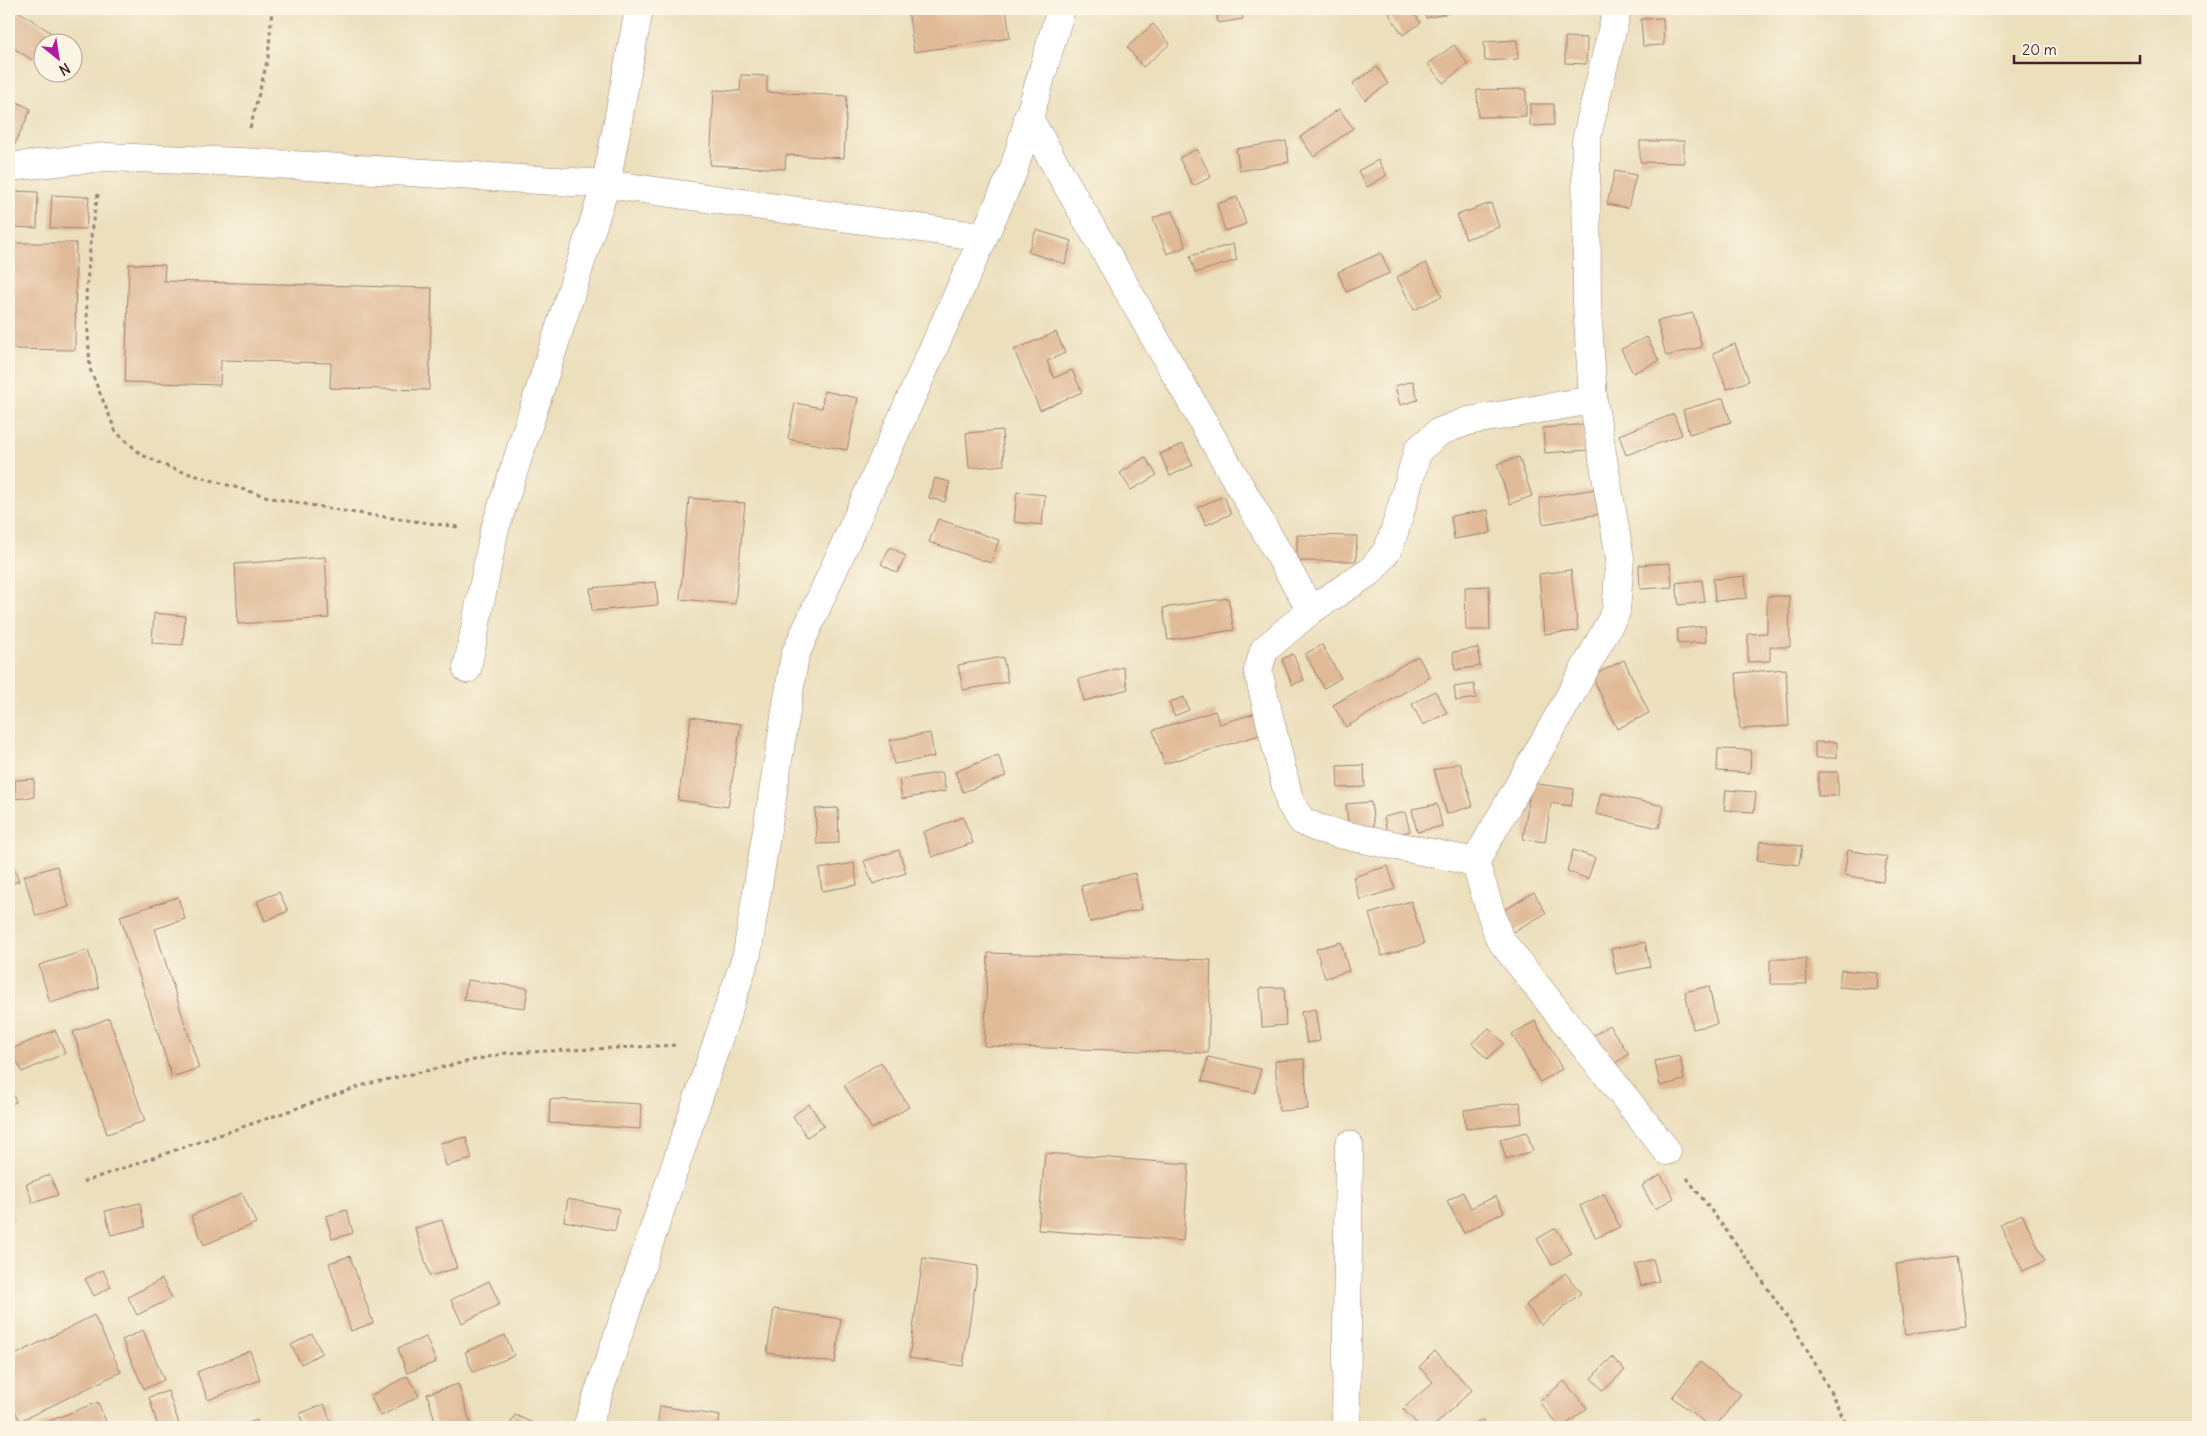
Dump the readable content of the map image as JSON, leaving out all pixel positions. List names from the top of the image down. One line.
{"scale_bar":"20 m","north":"bottom right"}
